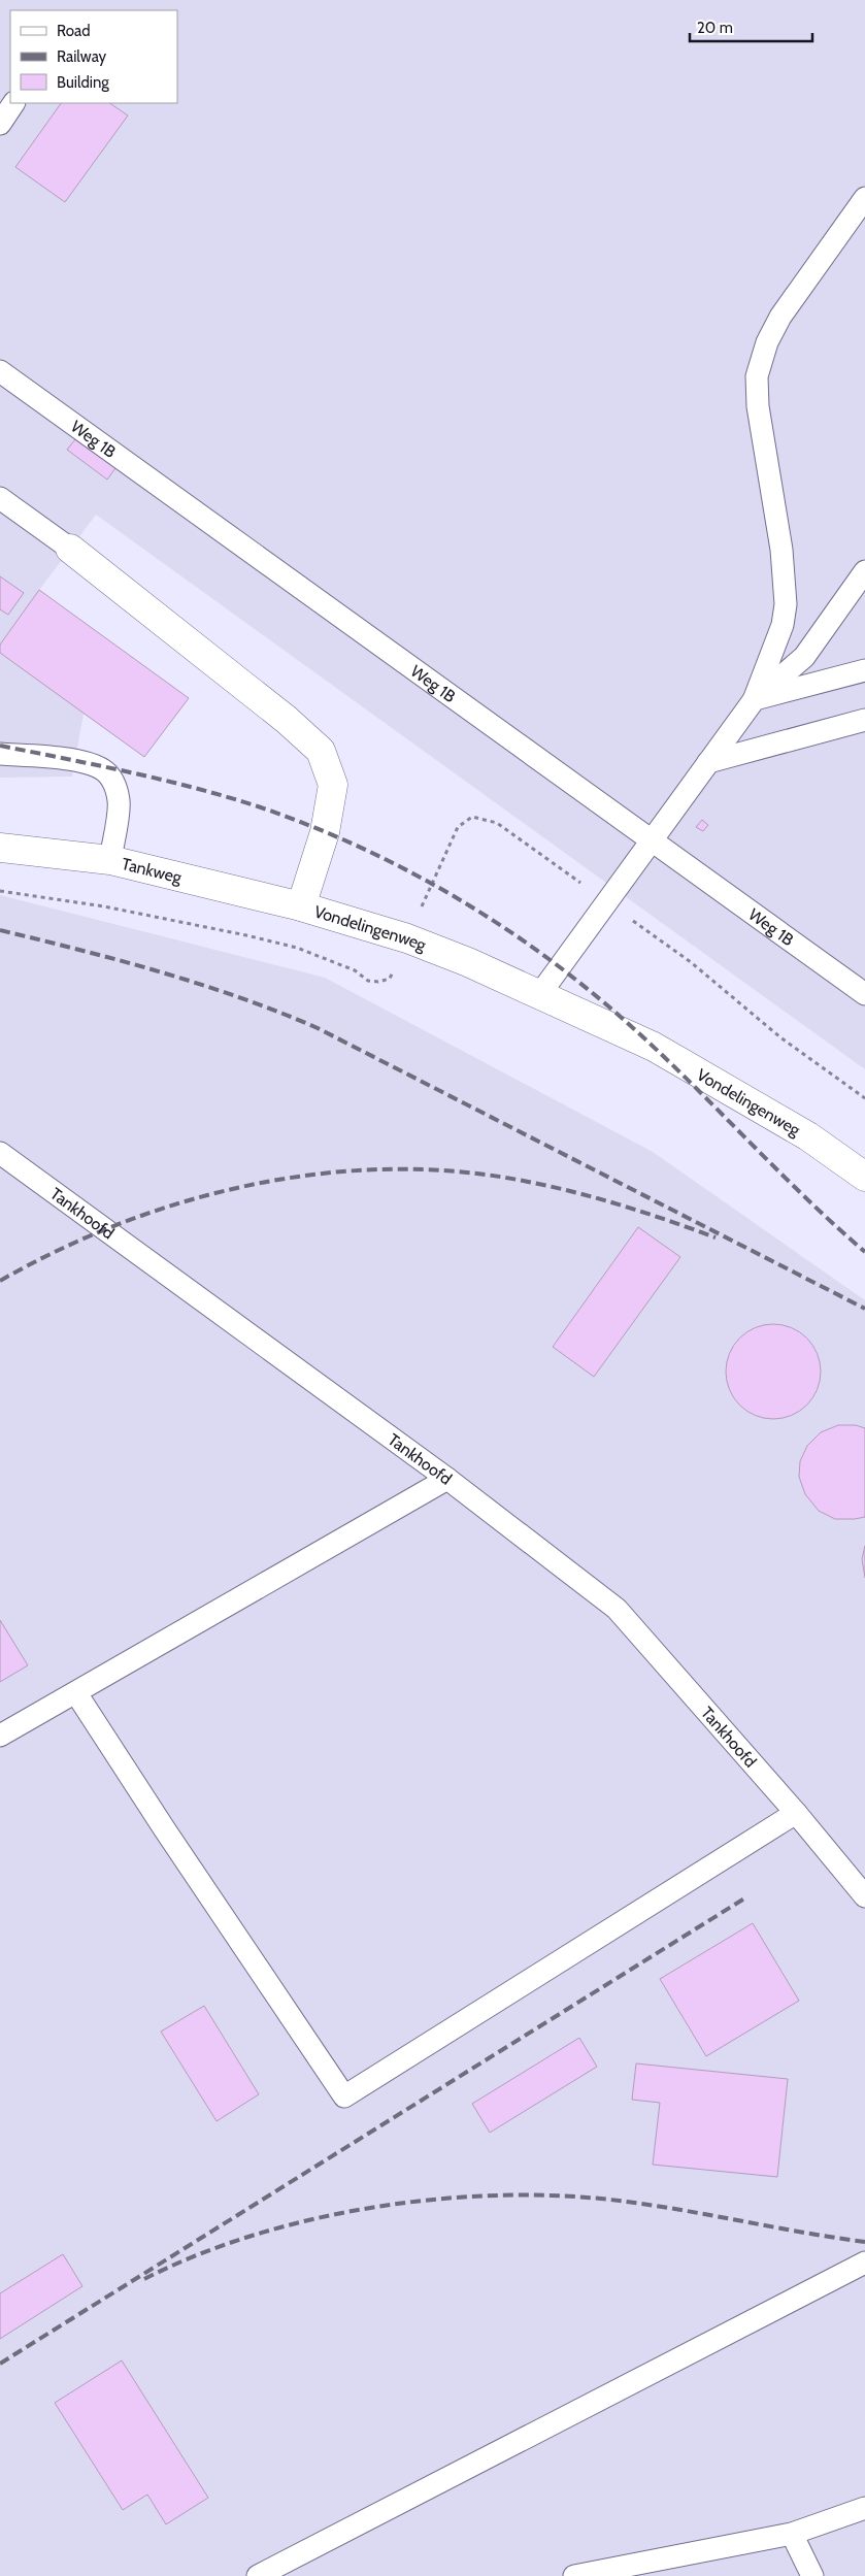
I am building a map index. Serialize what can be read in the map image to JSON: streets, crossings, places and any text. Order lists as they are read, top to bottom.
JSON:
{
  "streets": {
    "street": ["Tankweg", "Vondelingenweg"],
    "lane": ["Weg 1B", "Tankhoofd"]
  },
  "crossings": [
    ["Tankweg", "Vondelingenweg"]
  ],
  "legend": ["Road", "Railway", "Building"],
  "scale_bar": "20 m"
}
